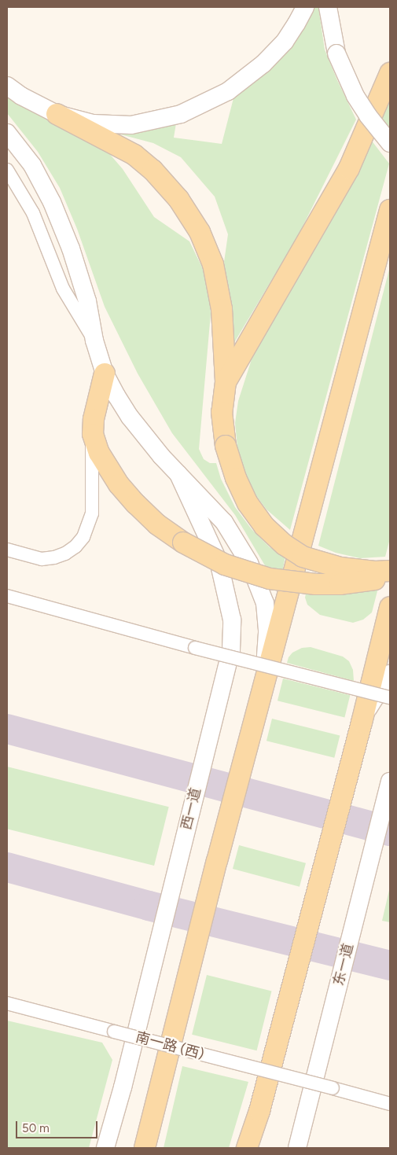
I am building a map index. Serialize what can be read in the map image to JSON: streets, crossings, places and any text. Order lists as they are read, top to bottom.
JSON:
{
  "streets": {
    "main road": ["西一道", "东一道"],
    "street": ["南一路 (西)"]
  },
  "scale_bar": "50 m"
}
